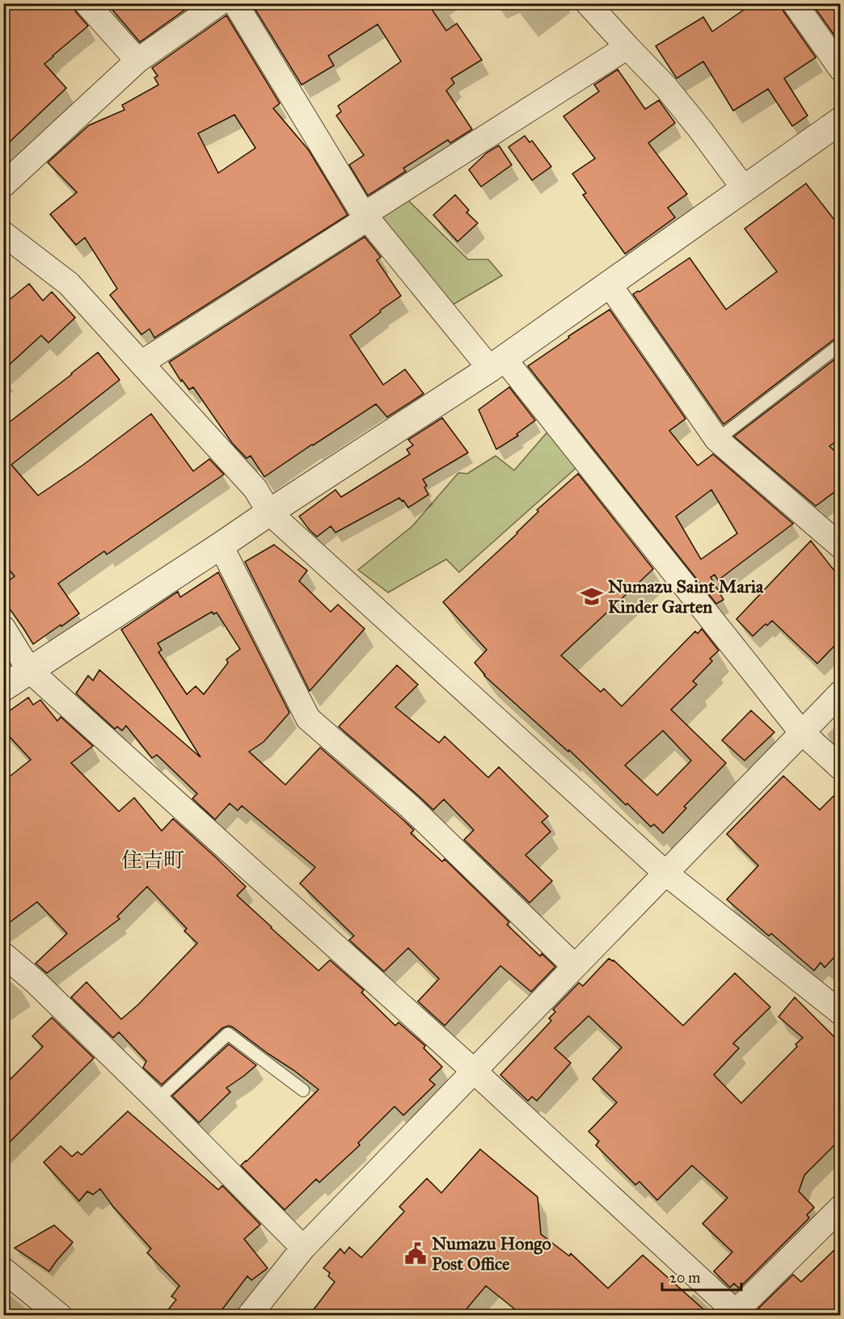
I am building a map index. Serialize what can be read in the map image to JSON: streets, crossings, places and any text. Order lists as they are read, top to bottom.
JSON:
{
  "districts": ["住吉町"],
  "places": {
    "school or university": ["Numazu Saint Maria Kinder Garten"],
    "public building": ["Numazu Hongo Post Office"]
  },
  "scale_bar": "20 m"
}
